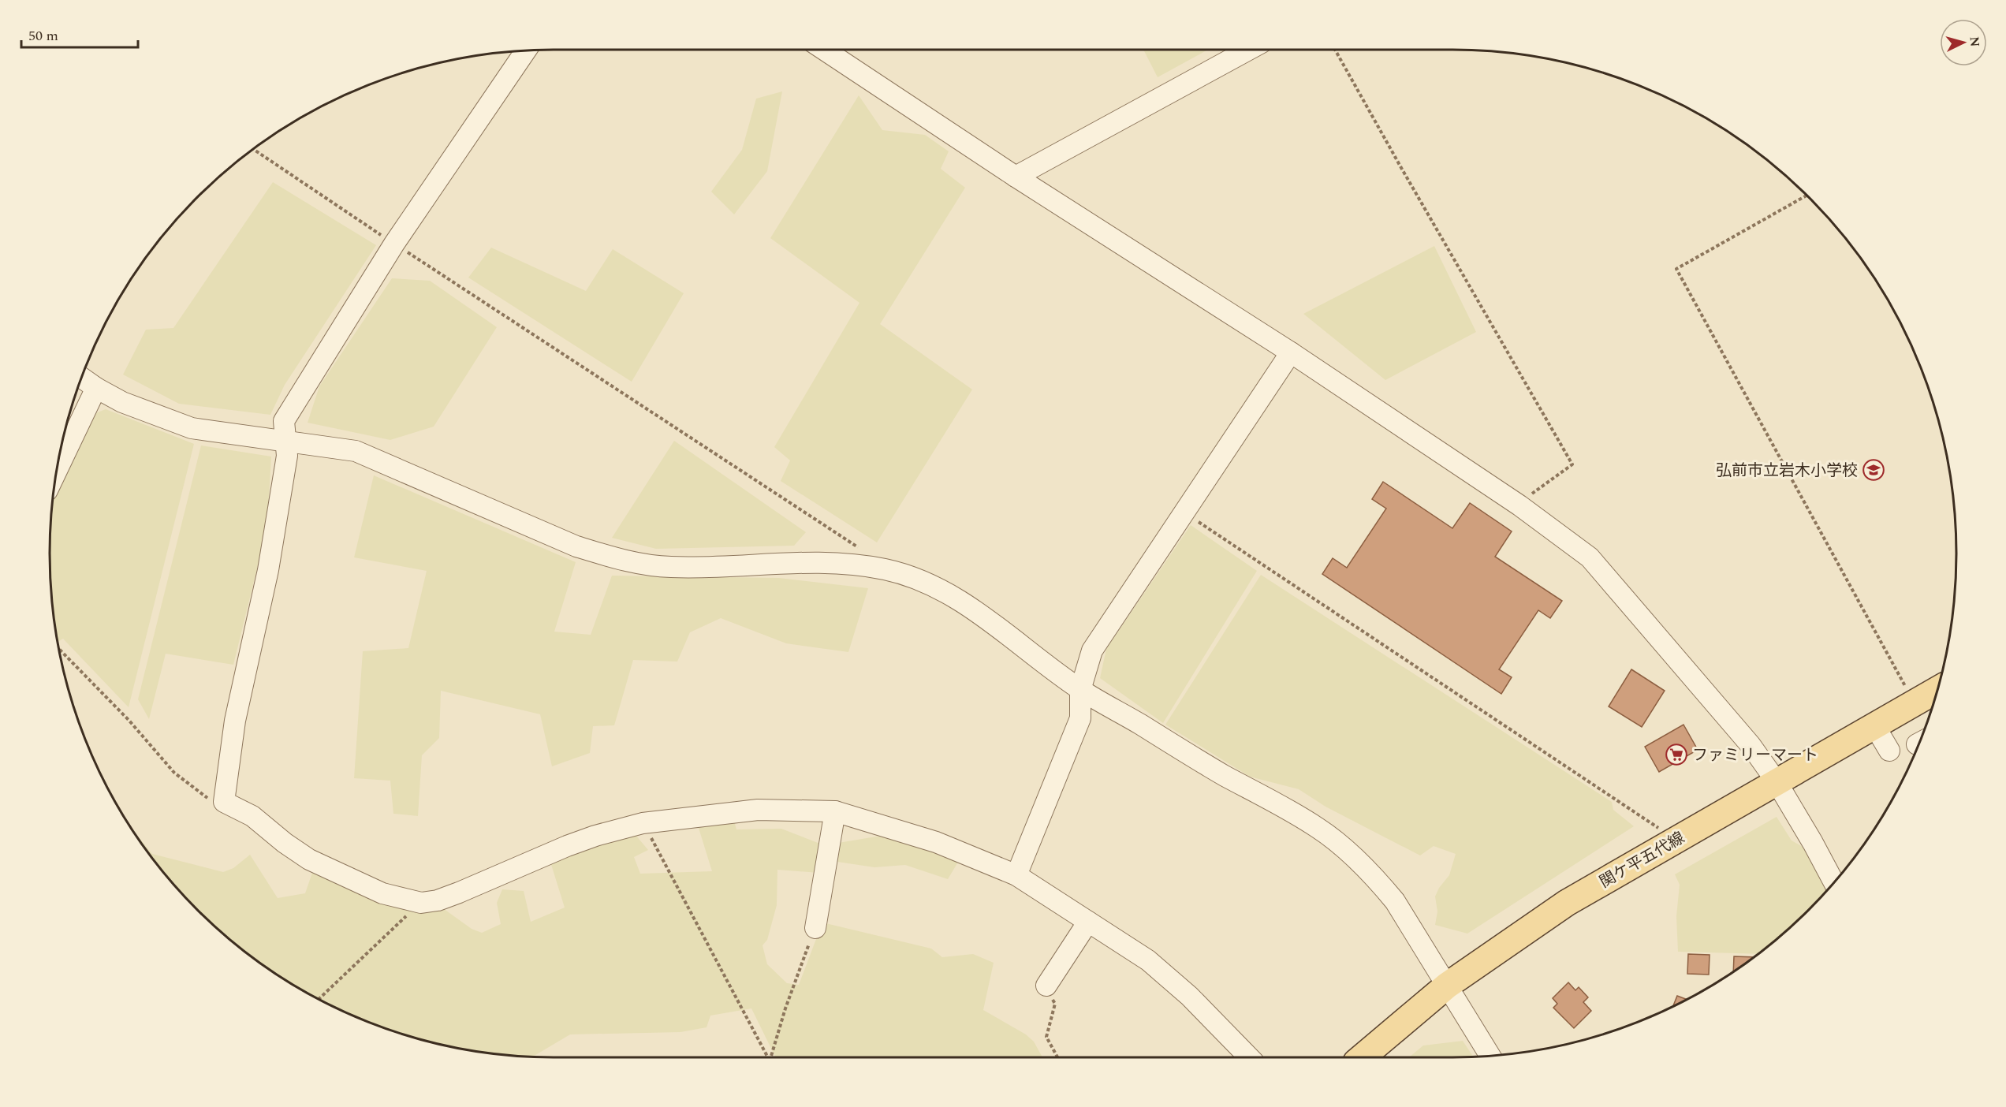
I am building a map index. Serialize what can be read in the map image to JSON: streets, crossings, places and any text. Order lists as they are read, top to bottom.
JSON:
{
  "streets": {
    "main road": ["関ケ平五代線"]
  },
  "places": {
    "school or university": ["弘前市立岩木小学校"],
    "supermarket": ["ファミリーマート"]
  },
  "scale_bar": "50 m",
  "north": "right"
}
